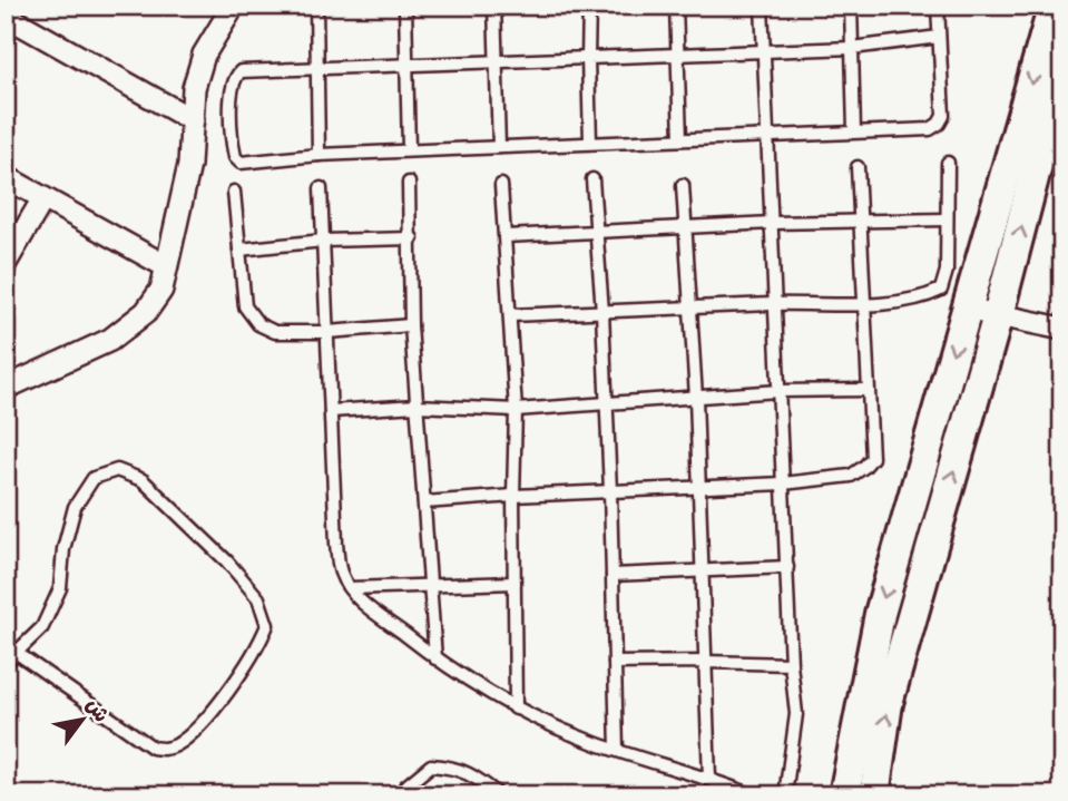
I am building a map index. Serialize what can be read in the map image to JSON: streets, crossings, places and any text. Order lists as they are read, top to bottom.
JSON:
{
  "north": "top right"
}
